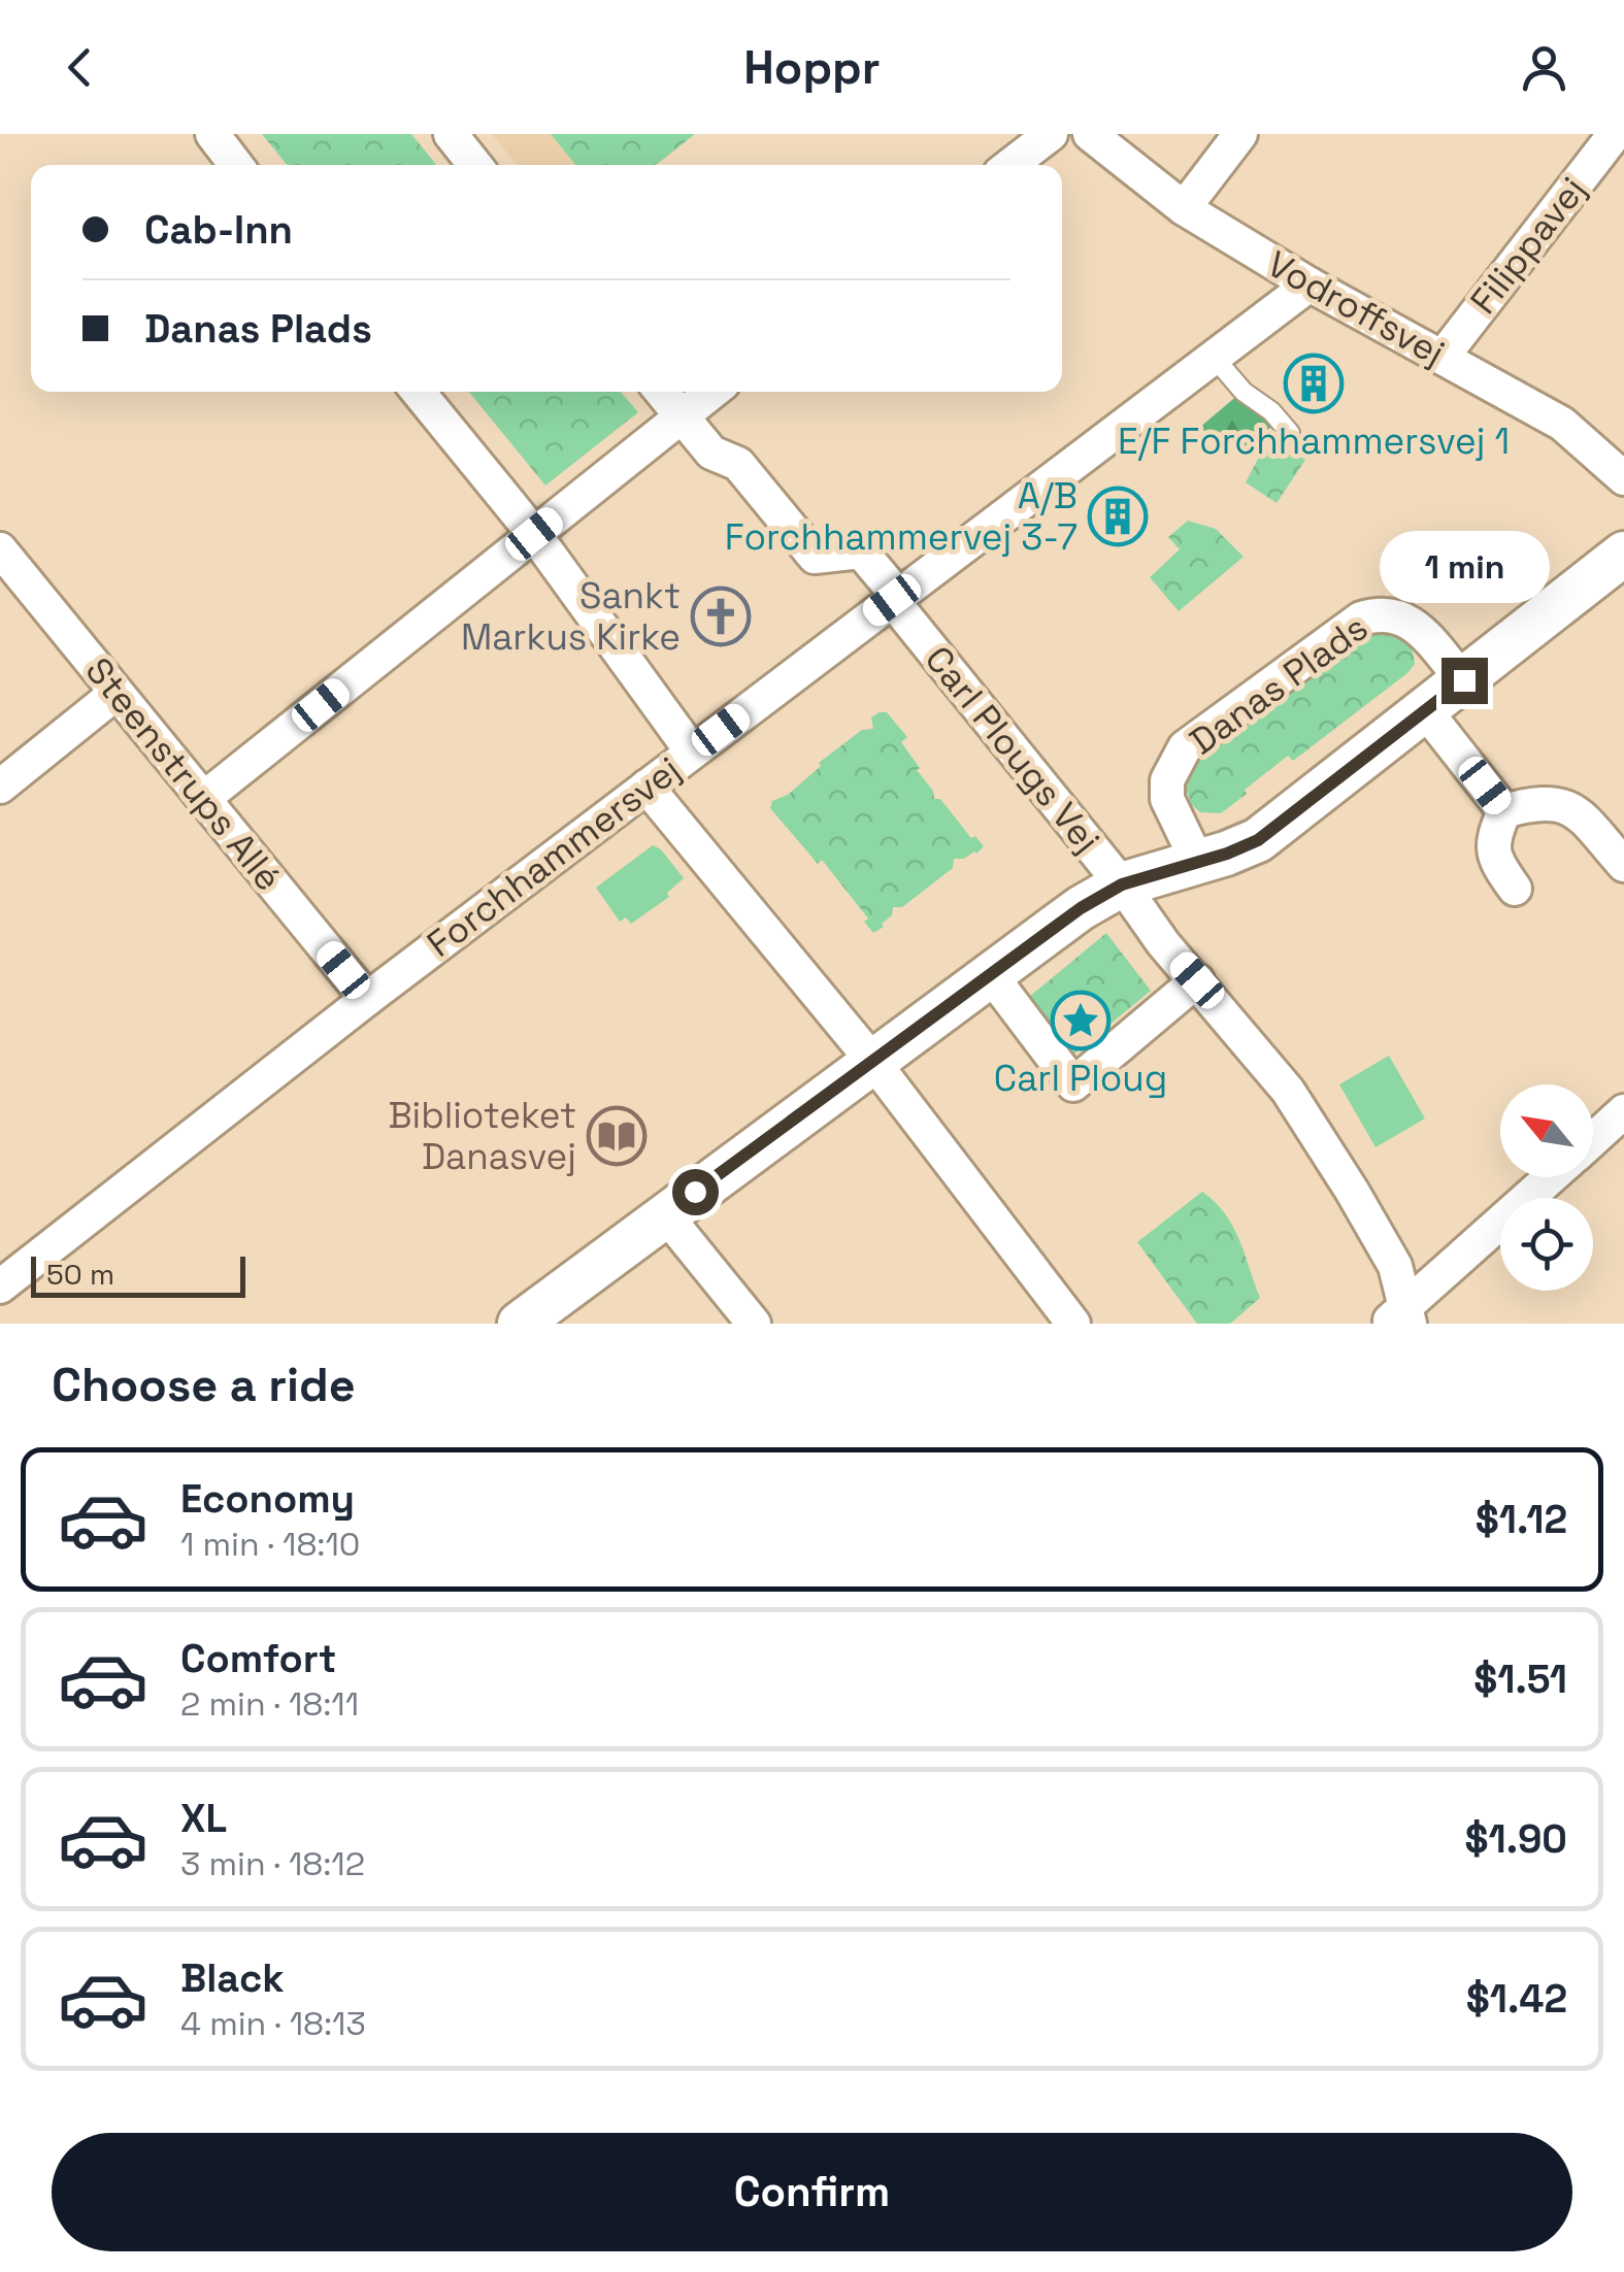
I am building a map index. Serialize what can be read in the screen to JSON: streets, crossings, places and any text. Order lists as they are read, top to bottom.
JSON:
{
  "streets": {
    "street": [
      "Filippavej",
      "Vodroffsvej",
      "Danas Plads",
      "Carl Plougs Vej",
      "Steenstrups Allé",
      "Forchhammersvej"
    ]
  },
  "crossings": [
    ["Filippavej", "Vodroffsvej"],
    ["Vodroffsvej", "Forchhammersvej"],
    ["Carl Plougs Vej", "Forchhammersvej"],
    ["Steenstrups Allé", "Forchhammersvej"]
  ],
  "places": {
    "building": ["E/F Forchhammersvej 1", "A/B Forchhammervej 3-7"],
    "church": ["Sankt Markus Kirke"],
    "place": ["Carl Ploug"],
    "library": ["Biblioteket Danasvej"]
  },
  "scale_bar": "50 m",
  "north": "top left",
  "page": {
    "header": "Hoppr",
    "banner": ["Cab-Inn", "Danas Plads"],
    "bubble": "1 min",
    "scale": "50 m",
    "heading": "Choose a ride",
    "list": [
      {
        "name": "Economy",
        "note": "1 min · 18:10",
        "value": "$1.12"
      },
      {
        "name": "Comfort",
        "note": "2 min · 18:11",
        "value": "$1.51"
      },
      {
        "name": "XL",
        "note": "3 min · 18:12",
        "value": "$1.90"
      },
      {
        "name": "Black",
        "note": "4 min · 18:13",
        "value": "$1.42"
      }
    ],
    "buttons": "Confirm"
  }
}
